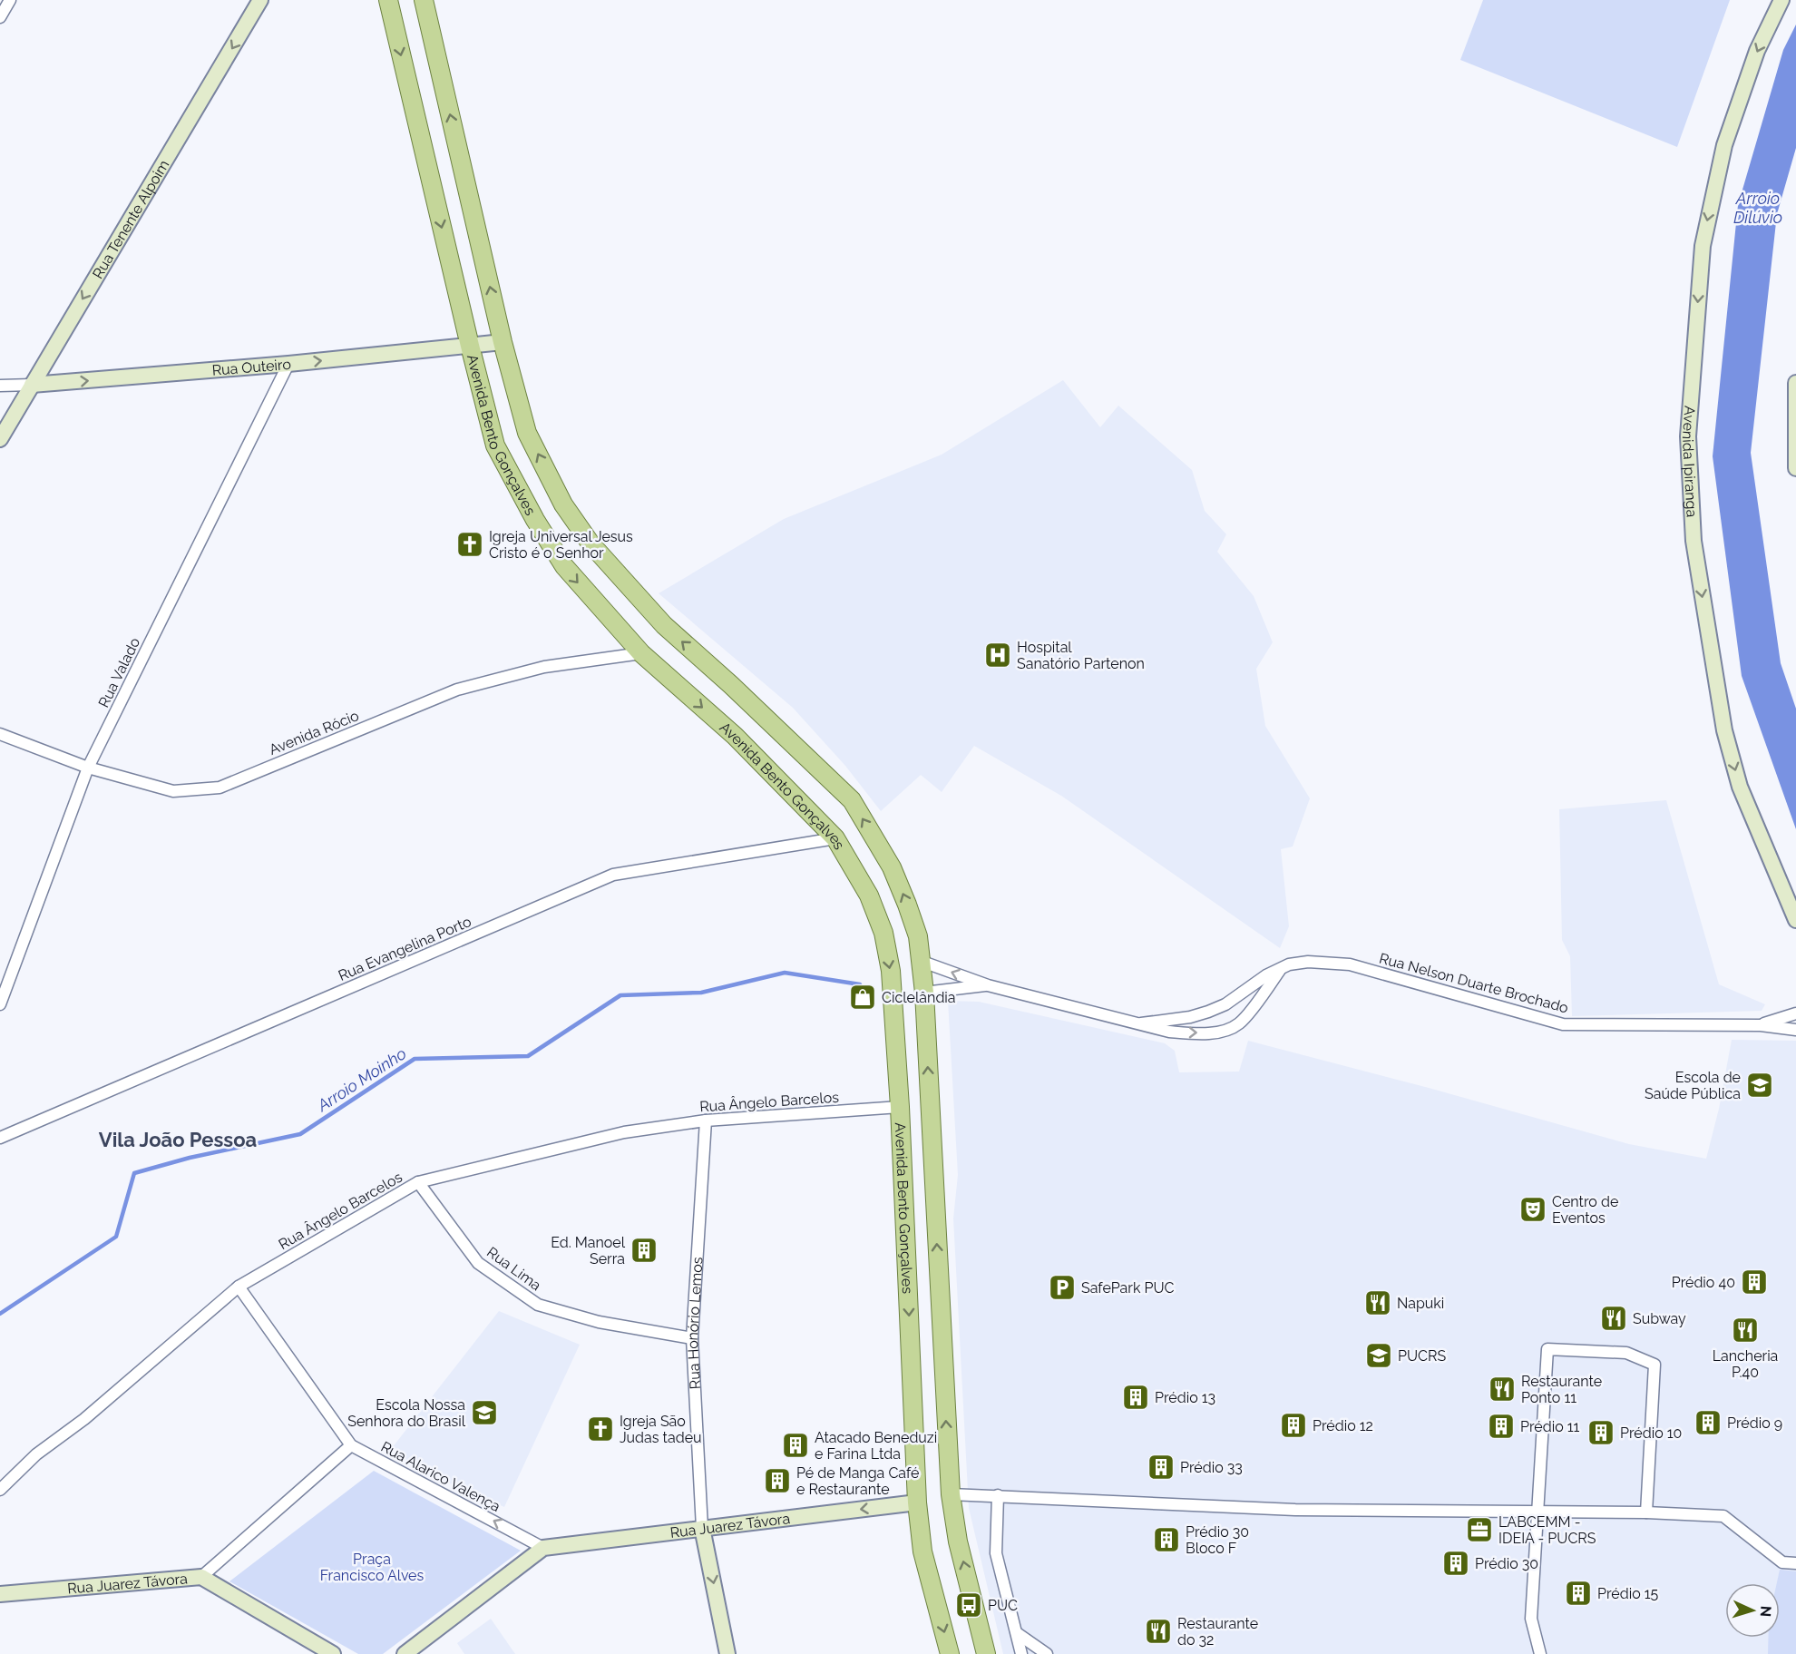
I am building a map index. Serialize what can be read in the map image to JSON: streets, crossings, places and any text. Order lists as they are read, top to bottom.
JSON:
{
  "streets": {
    "main road": ["Avenida Bento Gonçalves"],
    "street": [
      "Rua Tenente Alpoim",
      "Rua Outeiro",
      "Avenida Ipiranga",
      "Rua Valado",
      "Avenida Rócio",
      "Rua Evangelina Porto",
      "Rua Nelson Duarte Brochado",
      "Rua Ângelo Barcelos",
      "Rua Lima",
      "Rua Honório Lemos",
      "Rua Alarico Valença",
      "Rua Juarez Távora"
    ]
  },
  "crossings": [
    ["Rua Tenente Alpoim", "Rua Outeiro"],
    ["Rua Outeiro", "Avenida Bento Gonçalves"],
    ["Rua Outeiro", "Rua Valado"],
    ["Avenida Bento Gonçalves", "Avenida Rócio"],
    ["Avenida Bento Gonçalves", "Rua Evangelina Porto"],
    ["Avenida Bento Gonçalves", "Rua Nelson Duarte Brochado"],
    ["Avenida Bento Gonçalves", "Rua Ângelo Barcelos"],
    ["Avenida Bento Gonçalves", "Rua Juarez Távora"],
    ["Rua Valado", "Avenida Rócio"],
    ["Rua Ângelo Barcelos", "Rua Lima"],
    ["Rua Ângelo Barcelos", "Rua Honório Lemos"],
    ["Rua Ângelo Barcelos", "Rua Alarico Valença"],
    ["Rua Lima", "Rua Honório Lemos"],
    ["Rua Honório Lemos", "Rua Juarez Távora"],
    ["Rua Alarico Valença", "Rua Juarez Távora"]
  ],
  "one_way": [
    "Rua Tenente Alpoim",
    "Rua Outeiro",
    "Avenida Ipiranga",
    "Rua Alarico Valença"
  ],
  "districts": ["Vila João Pessoa"],
  "water": ["Arroio Dilúvio", "Arroio Moinho"],
  "parks": ["Praça Francisco Alves"],
  "places": {
    "church": ["Igreja Universal Jesus Cristo é o Senhor", "Igreja São Judas tadeu"],
    "hospital": ["Hospital Sanatório Partenon"],
    "shop": ["Ciclelândia"],
    "school or university": ["Escola de Saúde Pública", "PUCRS", "Escola Nossa Senhora do Brasil"],
    "theatre": ["Centro de Eventos"],
    "building": [
      "Ed. Manoel Serra",
      "Prédio 40",
      "Prédio 13",
      "Prédio 9",
      "Prédio 12",
      "Prédio 11",
      "Prédio 10",
      "Atacado Beneduzi e Farina Ltda",
      "Prédio 33",
      "Pé de Manga Café e Restaurante",
      "Prédio 30 Bloco F",
      "Prédio 30",
      "Prédio 15"
    ],
    "parking": ["SafePark PUC"],
    "restaurant": [
      "Napuki",
      "Subway",
      "Lancheria P.40",
      "Restaurante Ponto 11",
      "Restaurante do 32"
    ],
    "office": ["LABCEMM - IDEIA - PUCRS"],
    "bus stop": ["PUC"]
  },
  "north": "right"
}
